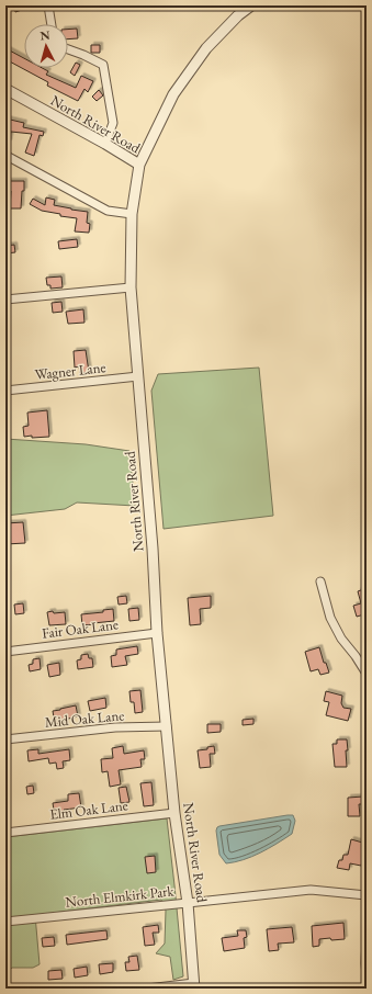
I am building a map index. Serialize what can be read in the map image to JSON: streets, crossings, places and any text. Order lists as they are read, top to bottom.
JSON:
{
  "streets": {
    "street": [
      "North River Road",
      "Wagner Lane",
      "Fair Oak Lane",
      "Mid Oak Lane",
      "Elm Oak Lane",
      "North Elmkirk Park"
    ]
  },
  "crossings": [
    ["North River Road", "Wagner Lane"],
    ["North River Road", "Fair Oak Lane"],
    ["North River Road", "Mid Oak Lane"],
    ["North River Road", "Elm Oak Lane"],
    ["North River Road", "North Elmkirk Park"]
  ],
  "north": "top"
}
